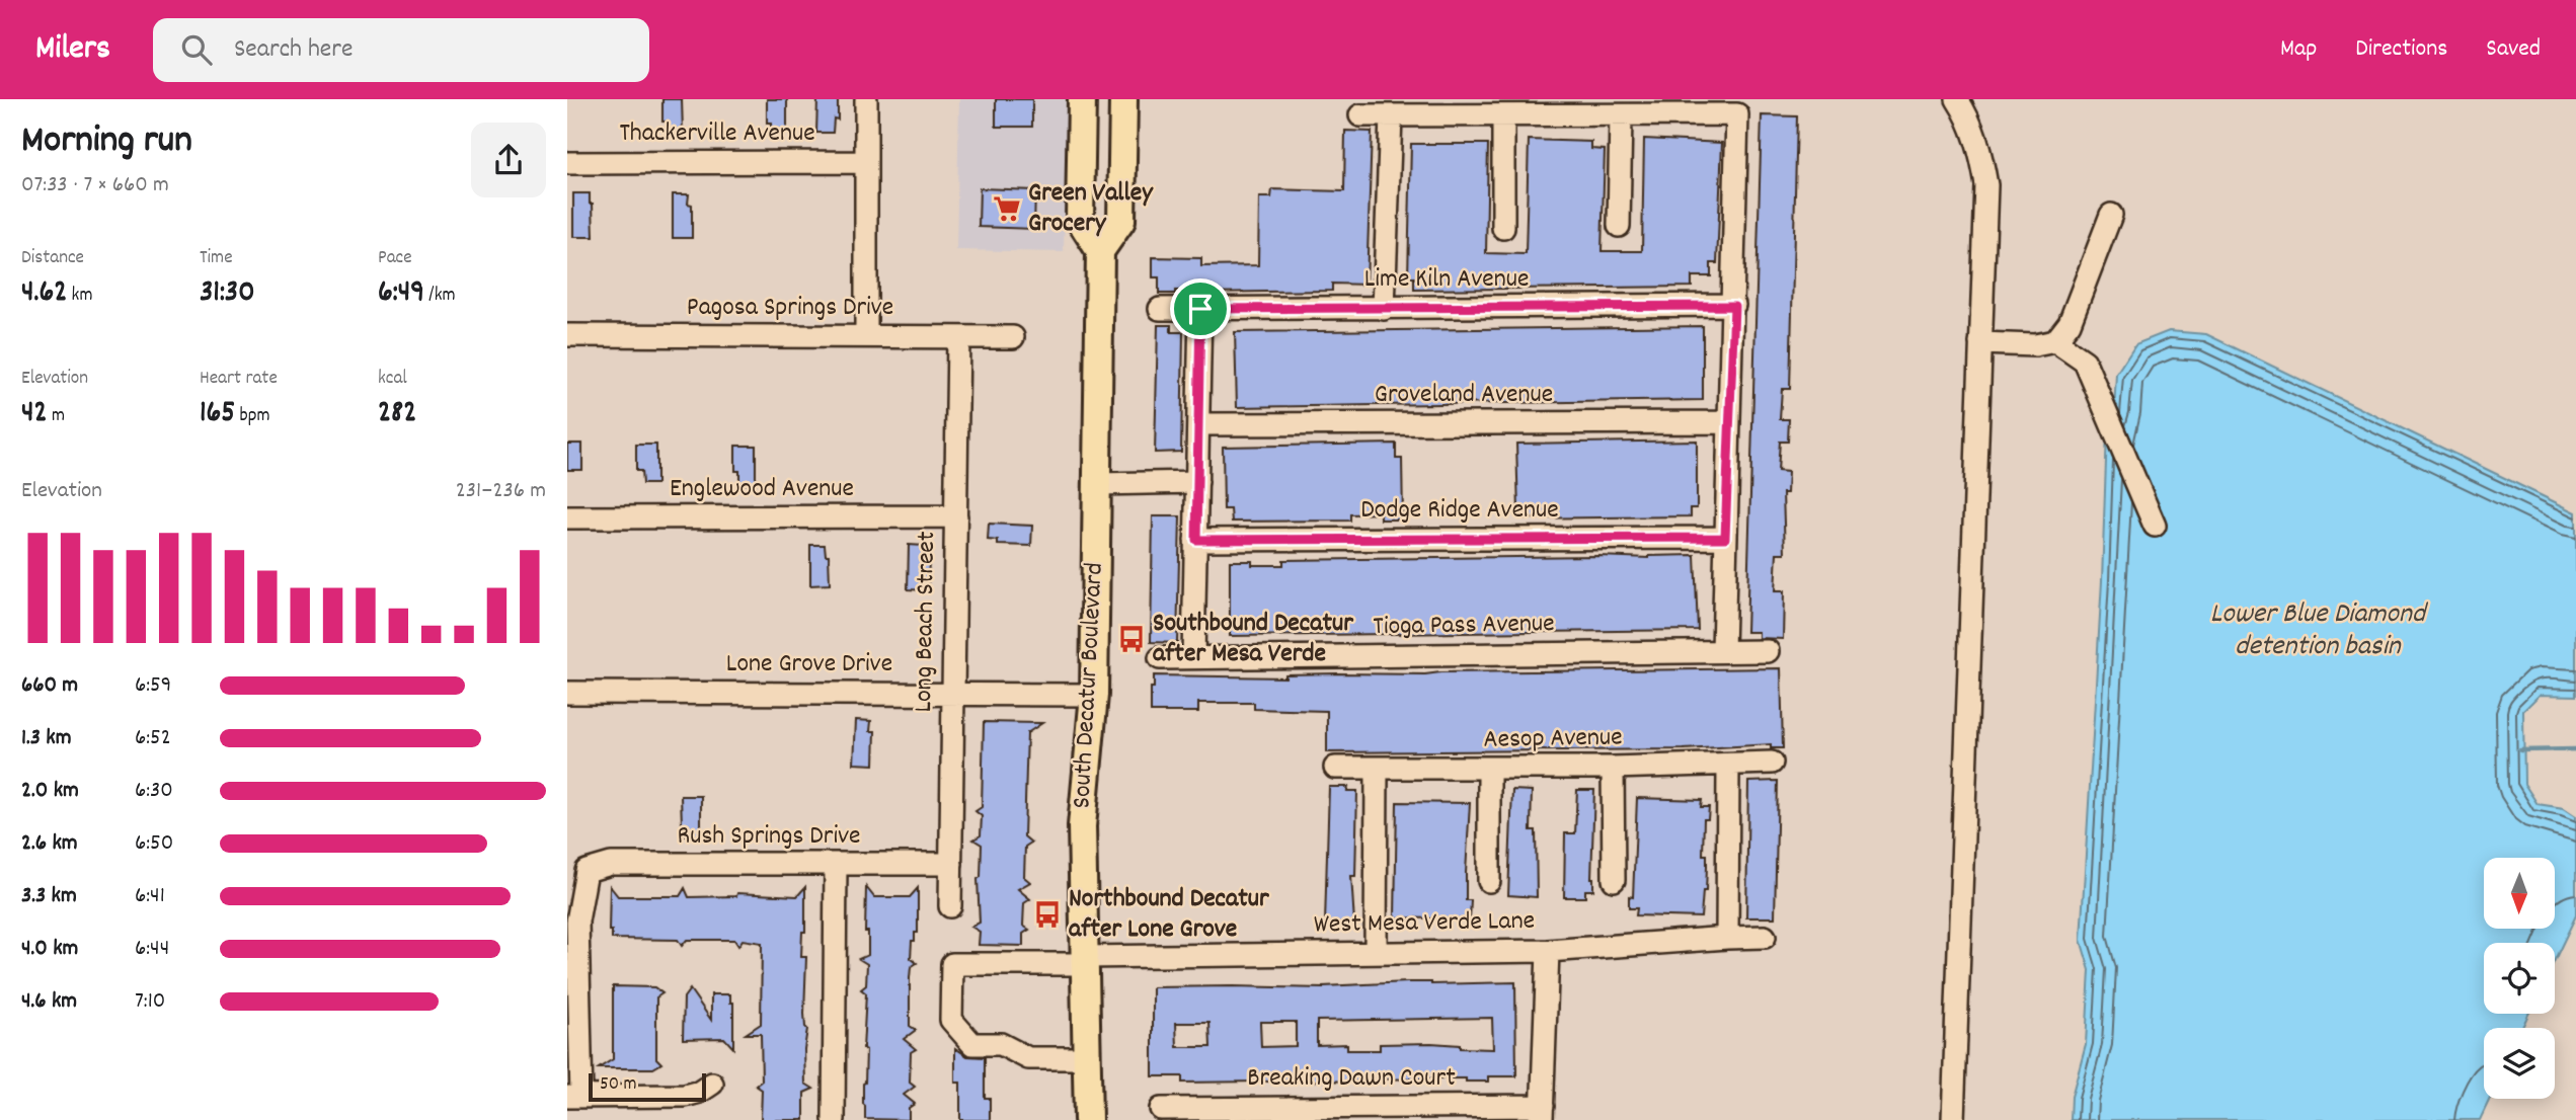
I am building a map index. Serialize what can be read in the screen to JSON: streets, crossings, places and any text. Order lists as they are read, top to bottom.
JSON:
{
  "streets": {
    "main road": ["South Decatur Boulevard"],
    "street": [
      "Thackerville Avenue",
      "Lime Kiln Avenue",
      "Pagosa Springs Drive",
      "Groveland Avenue",
      "Englewood Avenue",
      "Dodge Ridge Avenue",
      "Long Beach Street",
      "Tioga Pass Avenue",
      "Lone Grove Drive",
      "Aesop Avenue",
      "Rush Springs Drive",
      "West Mesa Verde Lane",
      "Breaking Dawn Court"
    ]
  },
  "crossings": [
    ["Pagosa Springs Drive", "Long Beach Street"],
    ["Englewood Avenue", "Long Beach Street"],
    ["Long Beach Street", "Lone Grove Drive"],
    ["Long Beach Street", "Rush Springs Drive"],
    ["Lone Grove Drive", "South Decatur Boulevard"],
    ["South Decatur Boulevard", "West Mesa Verde Lane"]
  ],
  "water": ["Lower Blue Diamond detention basin"],
  "places": {
    "supermarket": ["Green Valley Grocery"],
    "bus stop": ["Southbound Decatur after Mesa Verde", "Northbound Decatur after Lone Grove"]
  },
  "scale_bar": "50 m",
  "north": "bottom",
  "page": {
    "header": "Milers",
    "search": "Search here",
    "nav": ["Map", "Directions", "Saved"],
    "heading": ["Morning run", "07:33 · 7 × 660 m"],
    "stats": [
      ["Distance", "4.62 km"],
      ["Time", "31:30"],
      ["Pace", "6:49 /km"],
      ["Elevation", "42 m"],
      ["Heart rate", "165 bpm"],
      ["kcal", "282"]
    ],
    "chart": ["Elevation", "231–236 m"],
    "list": [
      {
        "name": "660 m",
        "note": "6:59"
      },
      {
        "name": "1.3 km",
        "note": "6:52"
      },
      {
        "name": "2.0 km",
        "note": "6:30"
      },
      {
        "name": "2.6 km",
        "note": "6:50"
      },
      {
        "name": "3.3 km",
        "note": "6:41"
      },
      {
        "name": "4.0 km",
        "note": "6:44"
      },
      {
        "name": "4.6 km",
        "note": "7:10"
      }
    ],
    "scale": "50 m"
  }
}
